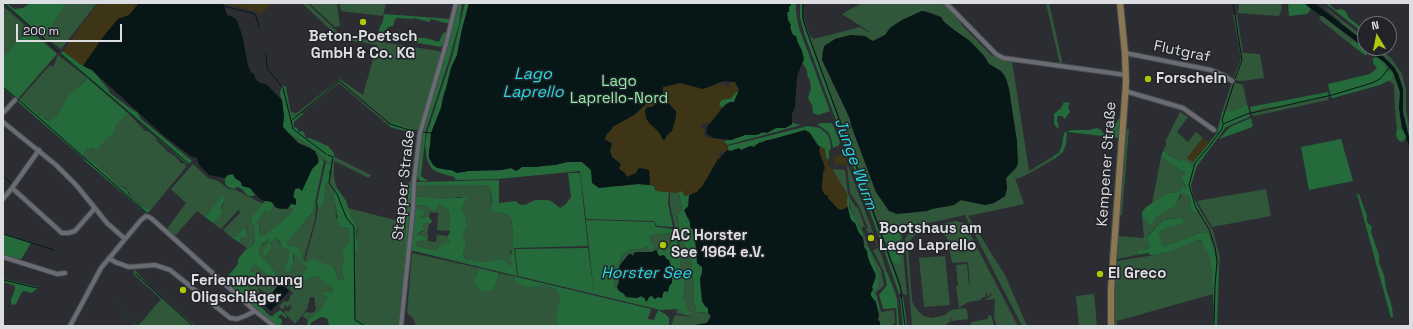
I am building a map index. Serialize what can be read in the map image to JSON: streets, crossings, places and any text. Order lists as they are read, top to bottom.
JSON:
{
  "streets": {
    "main road": ["Kempener Straße"],
    "street": ["Flutgraf", "Stapper Straße"]
  },
  "crossings": [
    ["Flutgraf", "Kempener Straße"]
  ],
  "water": ["Lago Laprello", "Junge Wurm", "Horster See"],
  "parks": ["Lago Laprello-Nord"],
  "places": [
    "Beton-Poetsch GmbH & Co. KG",
    "Forscheln",
    "Bootshaus am Lago Laprello",
    "AC Horster See 1964 e.V.",
    "El Greco",
    "Ferienwohnung Oligschläger"
  ],
  "scale_bar": "200 m",
  "north": "top"
}
